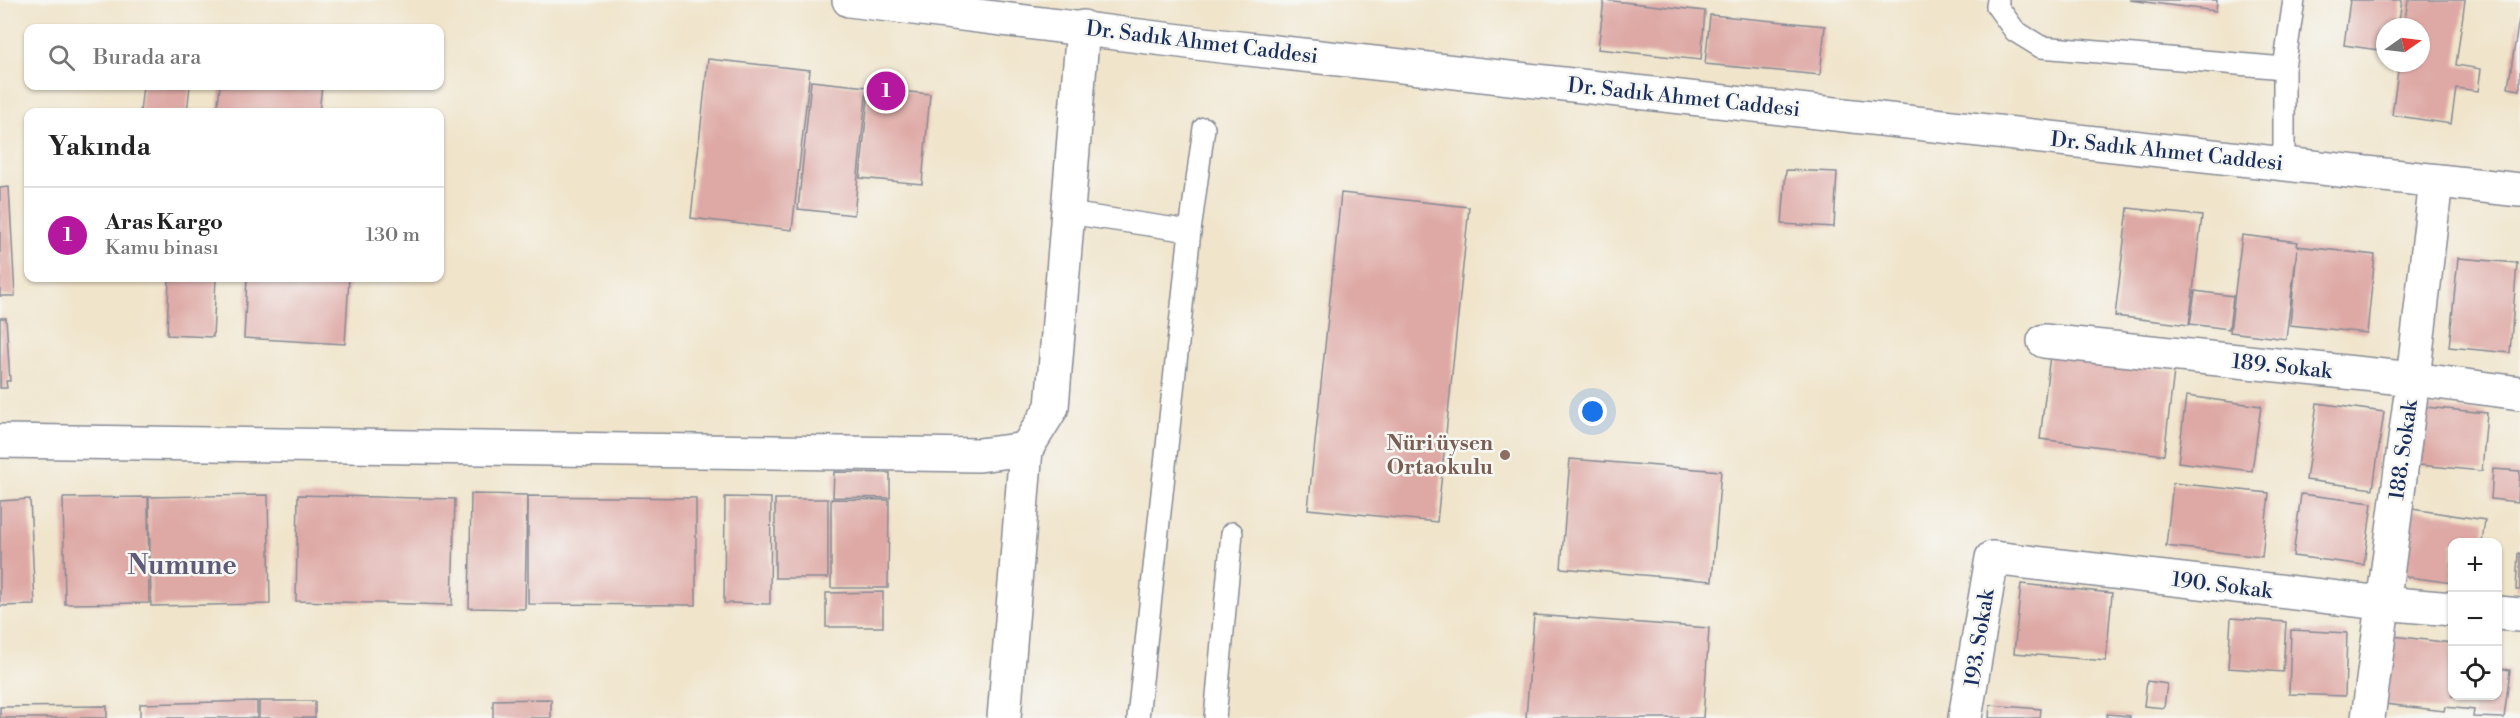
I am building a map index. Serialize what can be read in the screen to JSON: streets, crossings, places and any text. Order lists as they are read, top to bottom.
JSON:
{
  "streets": {
    "street": [
      "Dr. Sadık Ahmet Caddesi",
      "189. Sokak",
      "188. Sokak",
      "190. Sokak",
      "193. Sokak"
    ]
  },
  "crossings": [
    ["Dr. Sadık Ahmet Caddesi", "188. Sokak"],
    ["189. Sokak", "188. Sokak"],
    ["188. Sokak", "190. Sokak"],
    ["190. Sokak", "193. Sokak"]
  ],
  "districts": ["Numune"],
  "places": ["Nüri üysen Ortaokulu"],
  "north": "right",
  "page": {
    "search": "Burada ara",
    "pins": "1",
    "heading": "Yakında",
    "list": [
      {
        "mark": "1",
        "name": "Aras Kargo",
        "note": "Kamu binası",
        "value": "130 m"
      }
    ],
    "map_buttons": ["+", "−"]
  }
}
